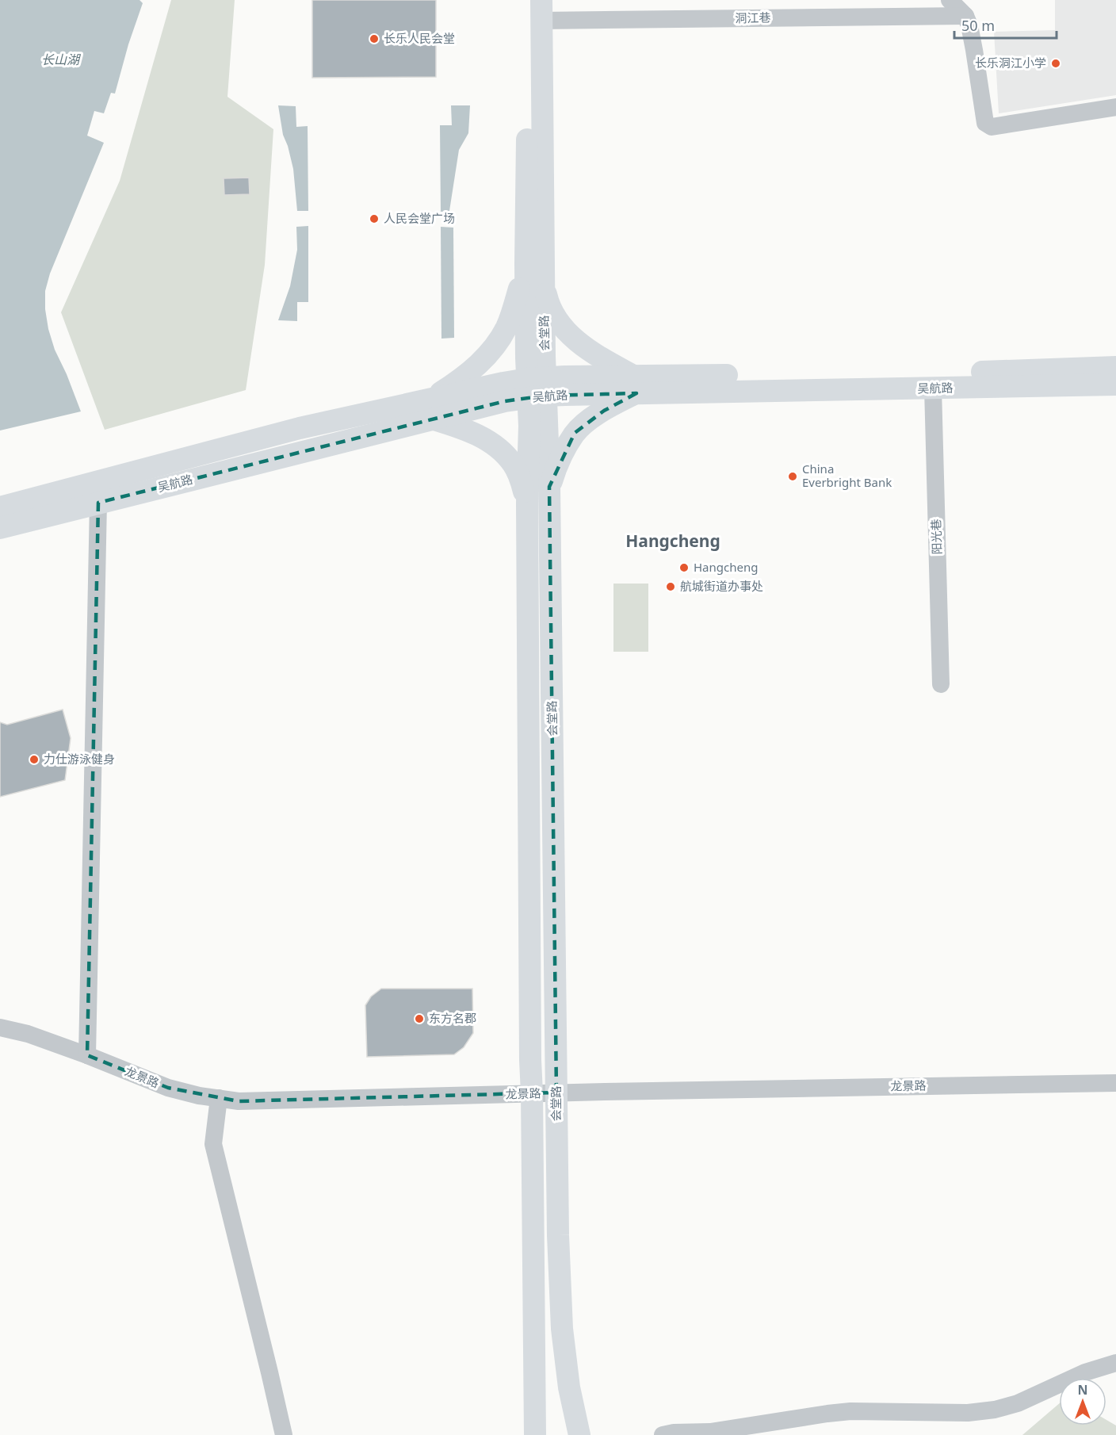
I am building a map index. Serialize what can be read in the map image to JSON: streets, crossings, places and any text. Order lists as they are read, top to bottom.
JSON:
{
  "streets": {
    "main road": ["会堂路", "吴航路"],
    "street": ["洞江巷", "阳光巷", "龙景路"]
  },
  "crossings": [
    ["洞江巷", "会堂路"],
    ["会堂路", "吴航路"],
    ["会堂路", "龙景路"],
    ["吴航路", "阳光巷"]
  ],
  "districts": ["Hangcheng"],
  "water": ["长山湖"],
  "places": [
    "长乐人民会堂",
    "长乐洞江小学",
    "人民会堂广场",
    "China Everbright Bank",
    "Hangcheng",
    "航城街道办事处",
    "力仕游泳健身",
    "东方名郡"
  ],
  "scale_bar": "50 m",
  "north": "top"
}
